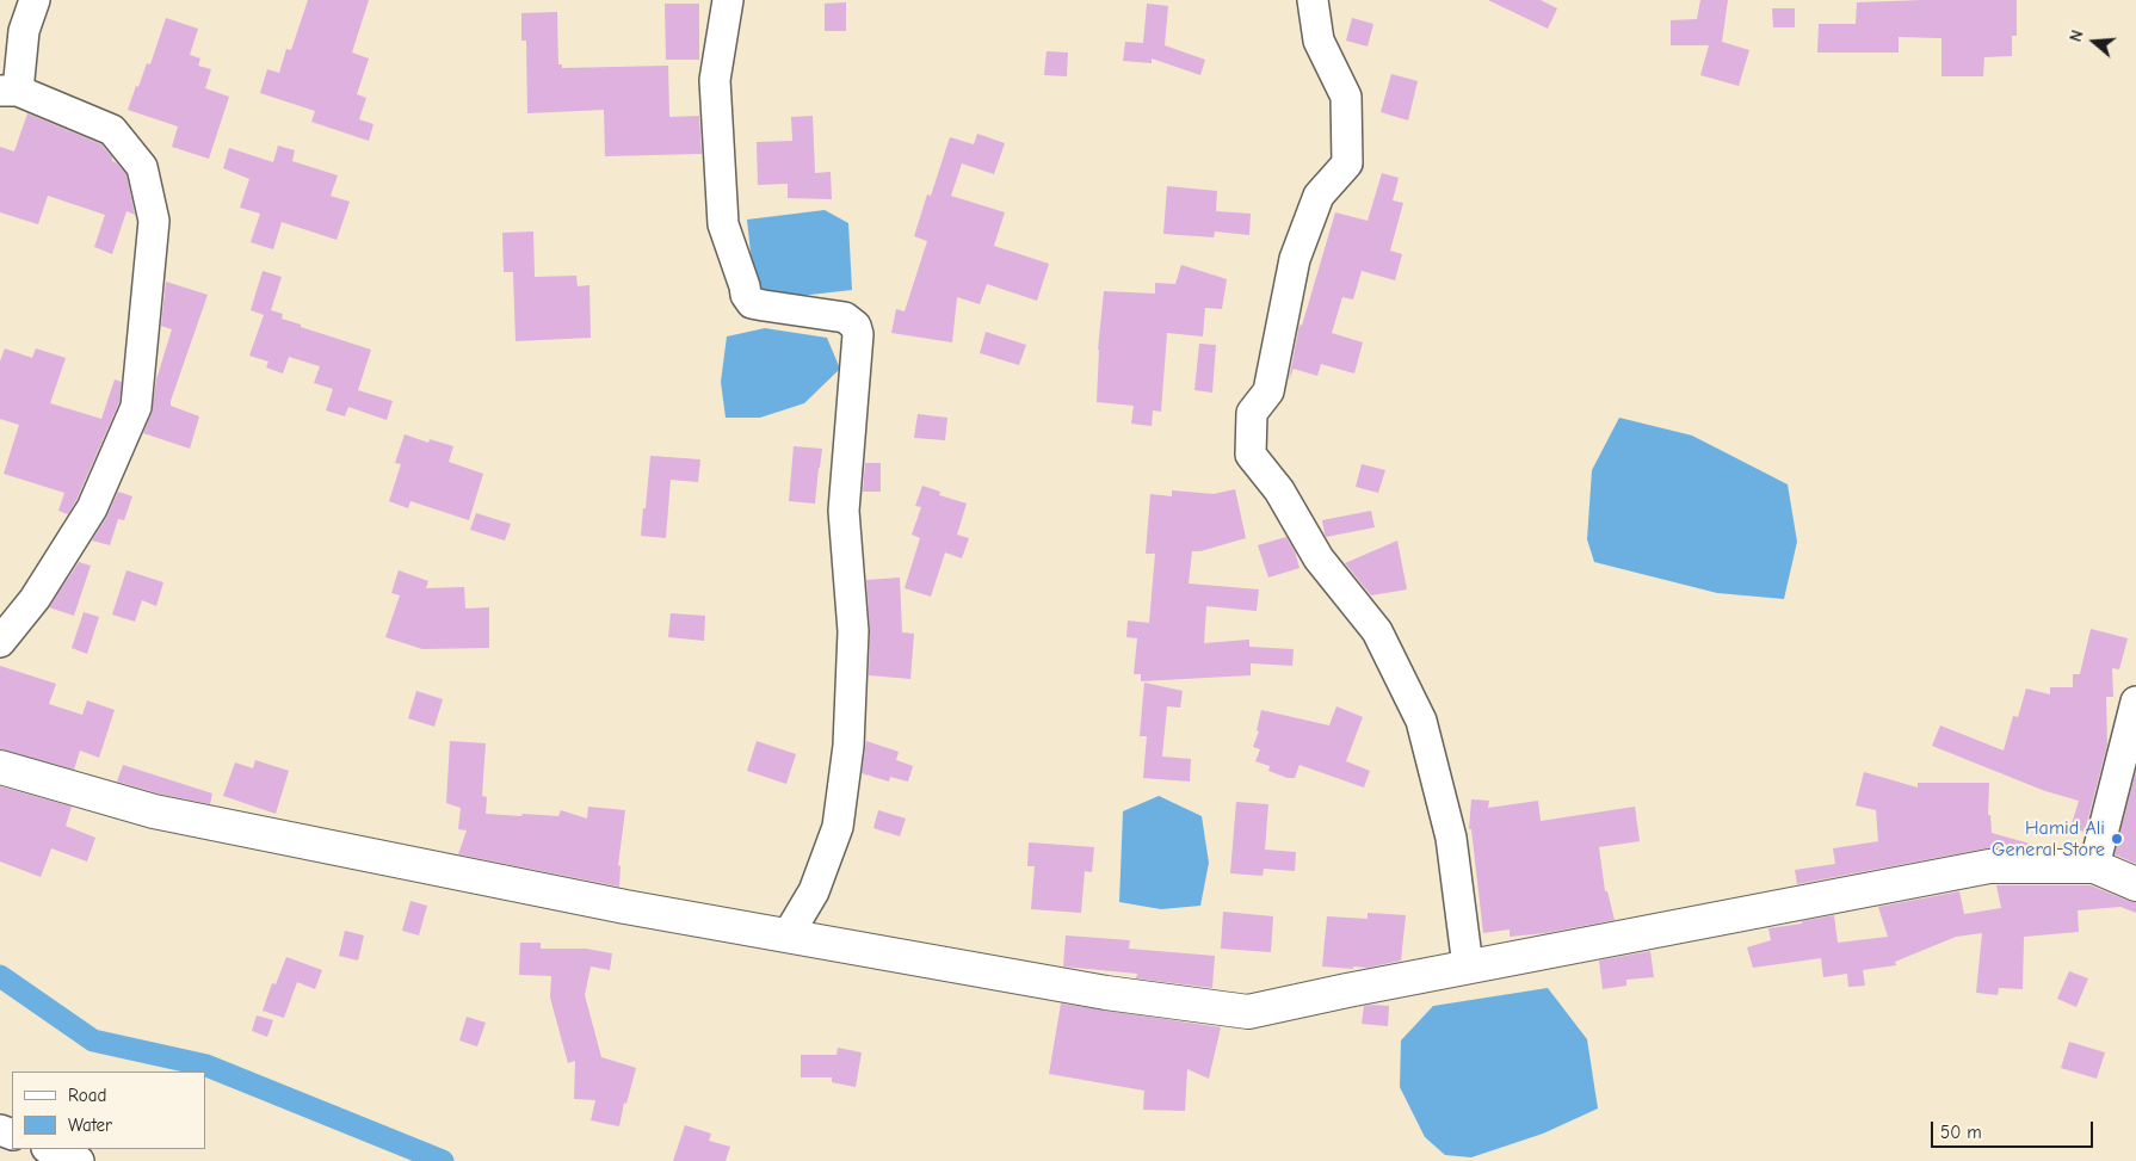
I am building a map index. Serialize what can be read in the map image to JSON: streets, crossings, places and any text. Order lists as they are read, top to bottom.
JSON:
{
  "places": ["Hamid Ali General Store"],
  "legend": ["Road", "Water"],
  "scale_bar": "50 m",
  "north": "left"
}
